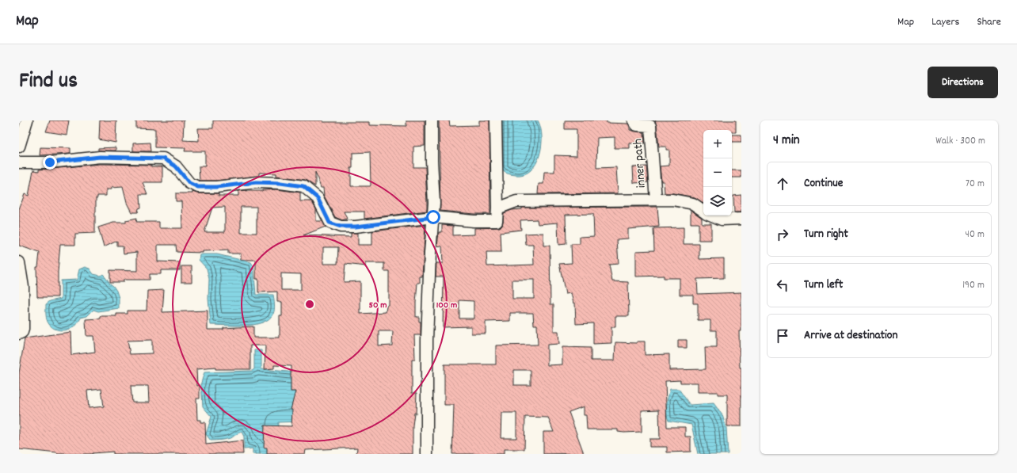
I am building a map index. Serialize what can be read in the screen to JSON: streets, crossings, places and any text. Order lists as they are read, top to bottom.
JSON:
{
  "streets": {
    "street": ["inner path"]
  },
  "page": {
    "header": "Map",
    "nav": ["Map", "Layers", "Share"],
    "title": "Find us",
    "buttons": "Directions",
    "heading": ["4 min", "Walk · 300 m"],
    "map_buttons": ["+", "−"],
    "list": [
      ["Continue", "70 m"],
      ["Turn right", "40 m"],
      ["Turn left", "190 m"],
      "Arrive at destination"
    ]
  },
  "rings": ["50 m", "100 m"]
}
